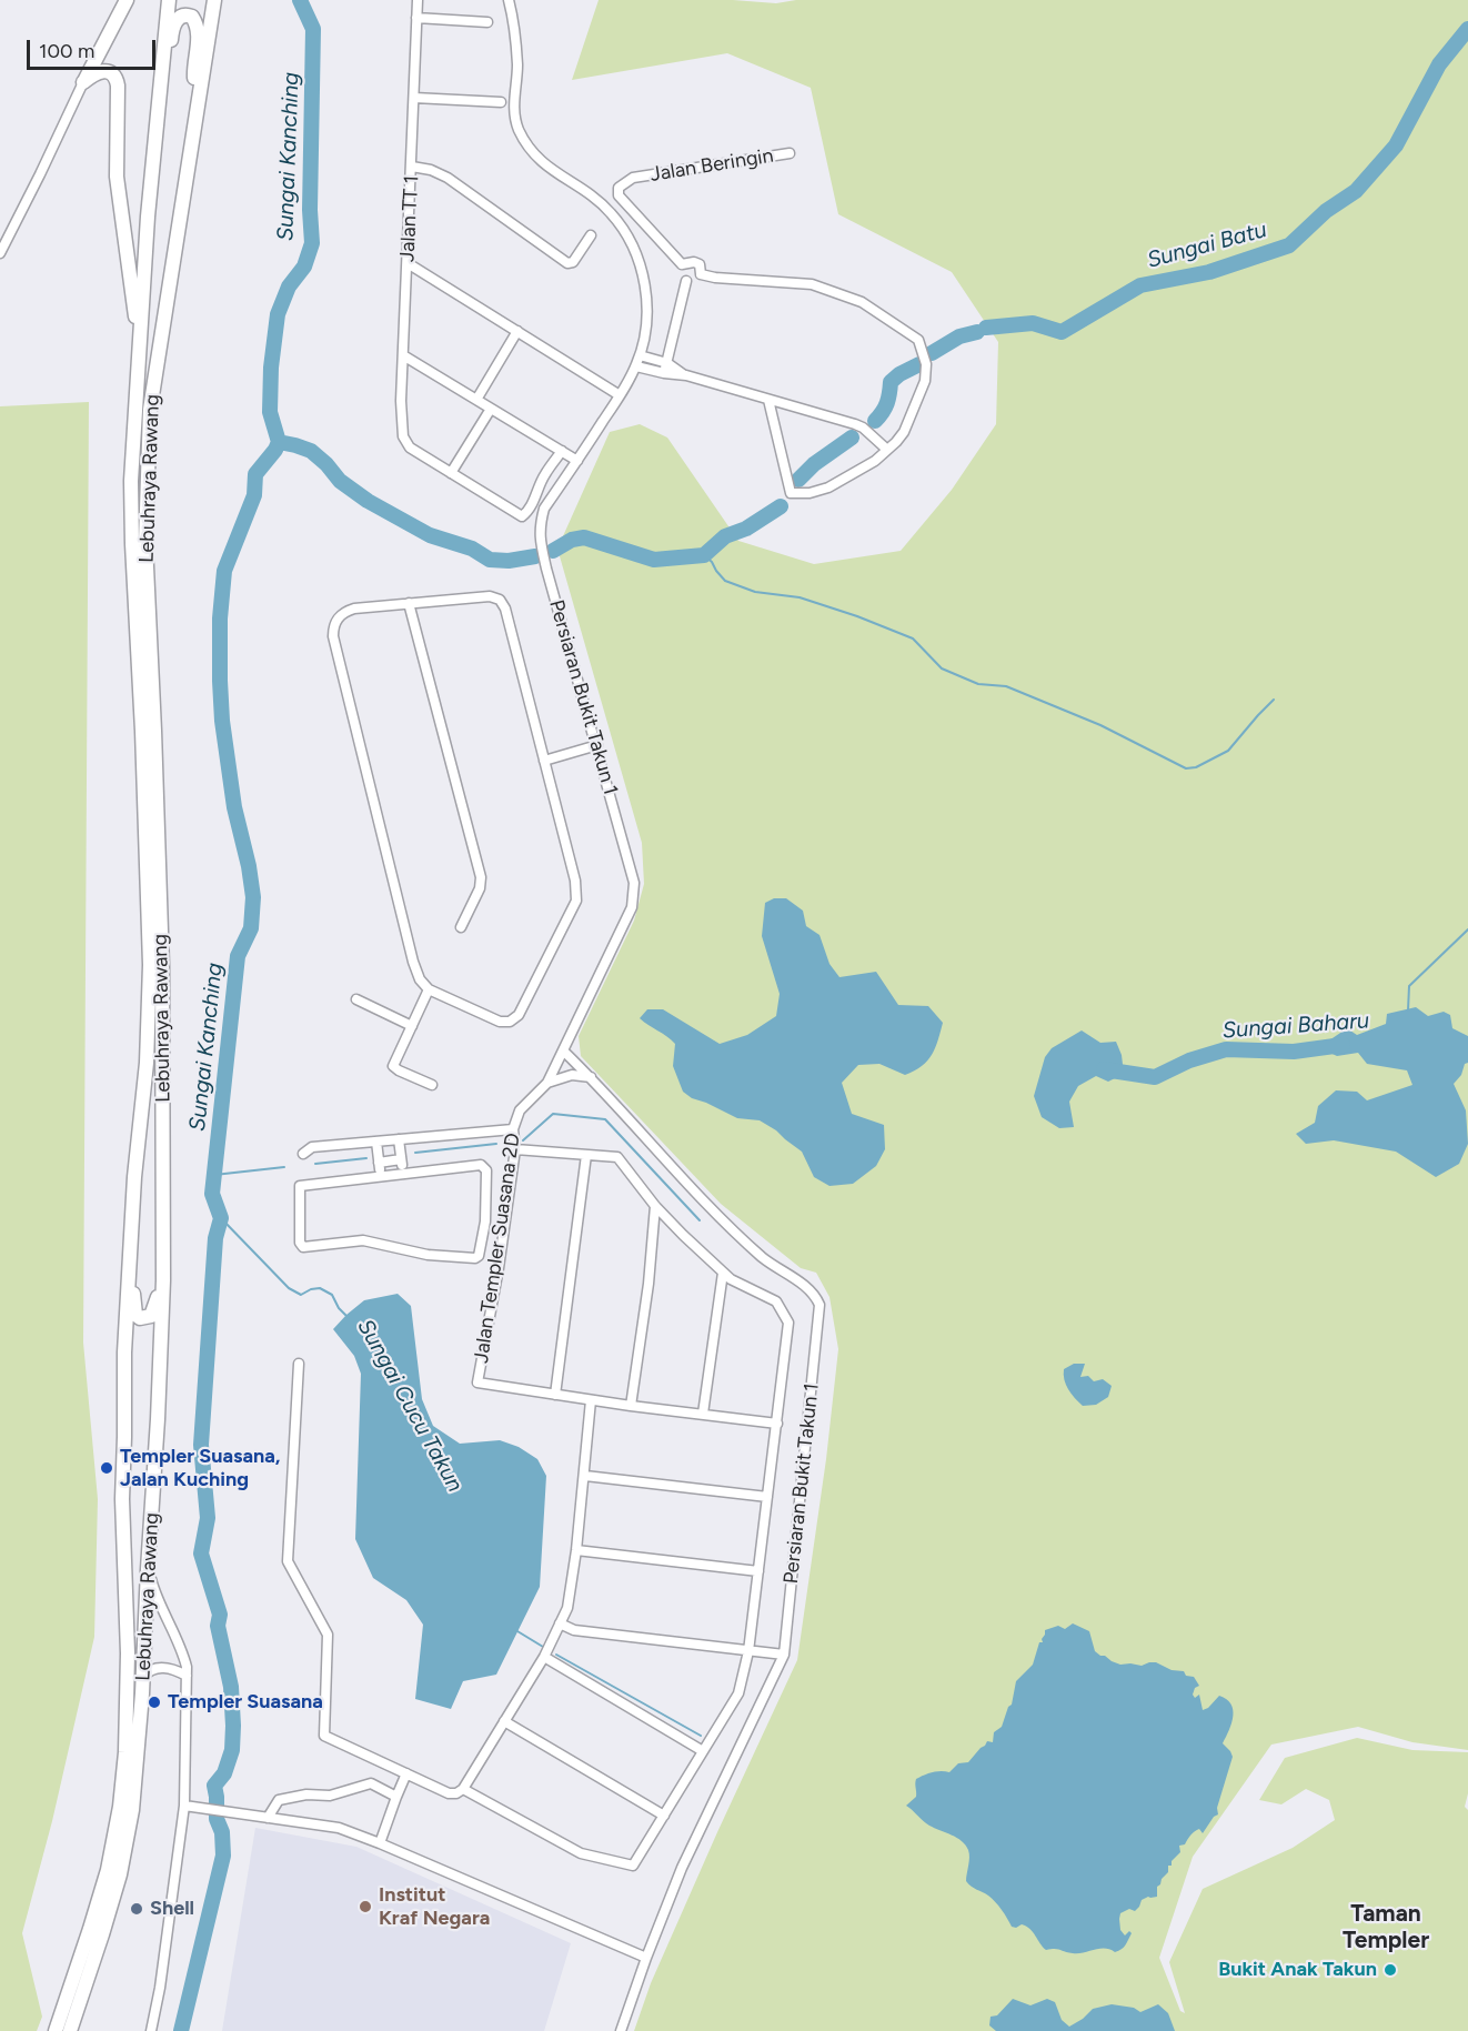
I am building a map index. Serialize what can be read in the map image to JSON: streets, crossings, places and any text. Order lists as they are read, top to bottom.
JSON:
{
  "streets": {
    "highway": ["Lebuhraya Rawang"],
    "street": [
      "Jalan Beringin",
      "Jalan TT 1",
      "Persiaran Bukit Takun 1",
      "Jalan Templer Suasana 2D"
    ]
  },
  "crossings": [
    ["Persiaran Bukit Takun 1", "Jalan Templer Suasana 2D"]
  ],
  "districts": ["Taman Templer"],
  "water": [
    "Sungai Kanching",
    "Sungai Batu",
    "Sungai Baharu",
    "Sungai Cucu Takun"
  ],
  "places": [
    "Templer Suasana, Jalan Kuching",
    "Templer Suasana",
    "Institut Kraf Negara",
    "Shell",
    "Bukit Anak Takun"
  ],
  "scale_bar": "100 m"
}
